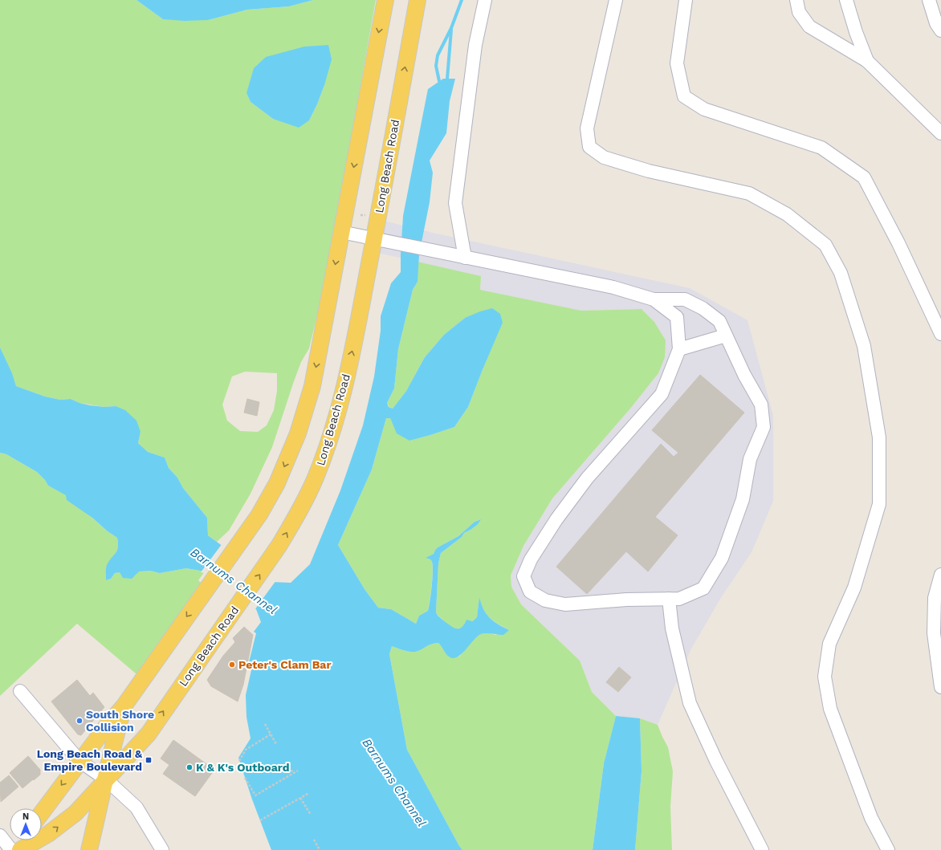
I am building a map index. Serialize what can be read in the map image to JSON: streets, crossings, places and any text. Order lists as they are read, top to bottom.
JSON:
{
  "streets": {
    "main road": ["Long Beach Road"]
  },
  "water": ["Barnums Channel"],
  "places": {
    "other": ["Peter's Clam Bar", "South Shore Collision", "K & K's Outboard"],
    "transit": ["Long Beach Road & Empire Boulevard"]
  },
  "north": "top"
}
